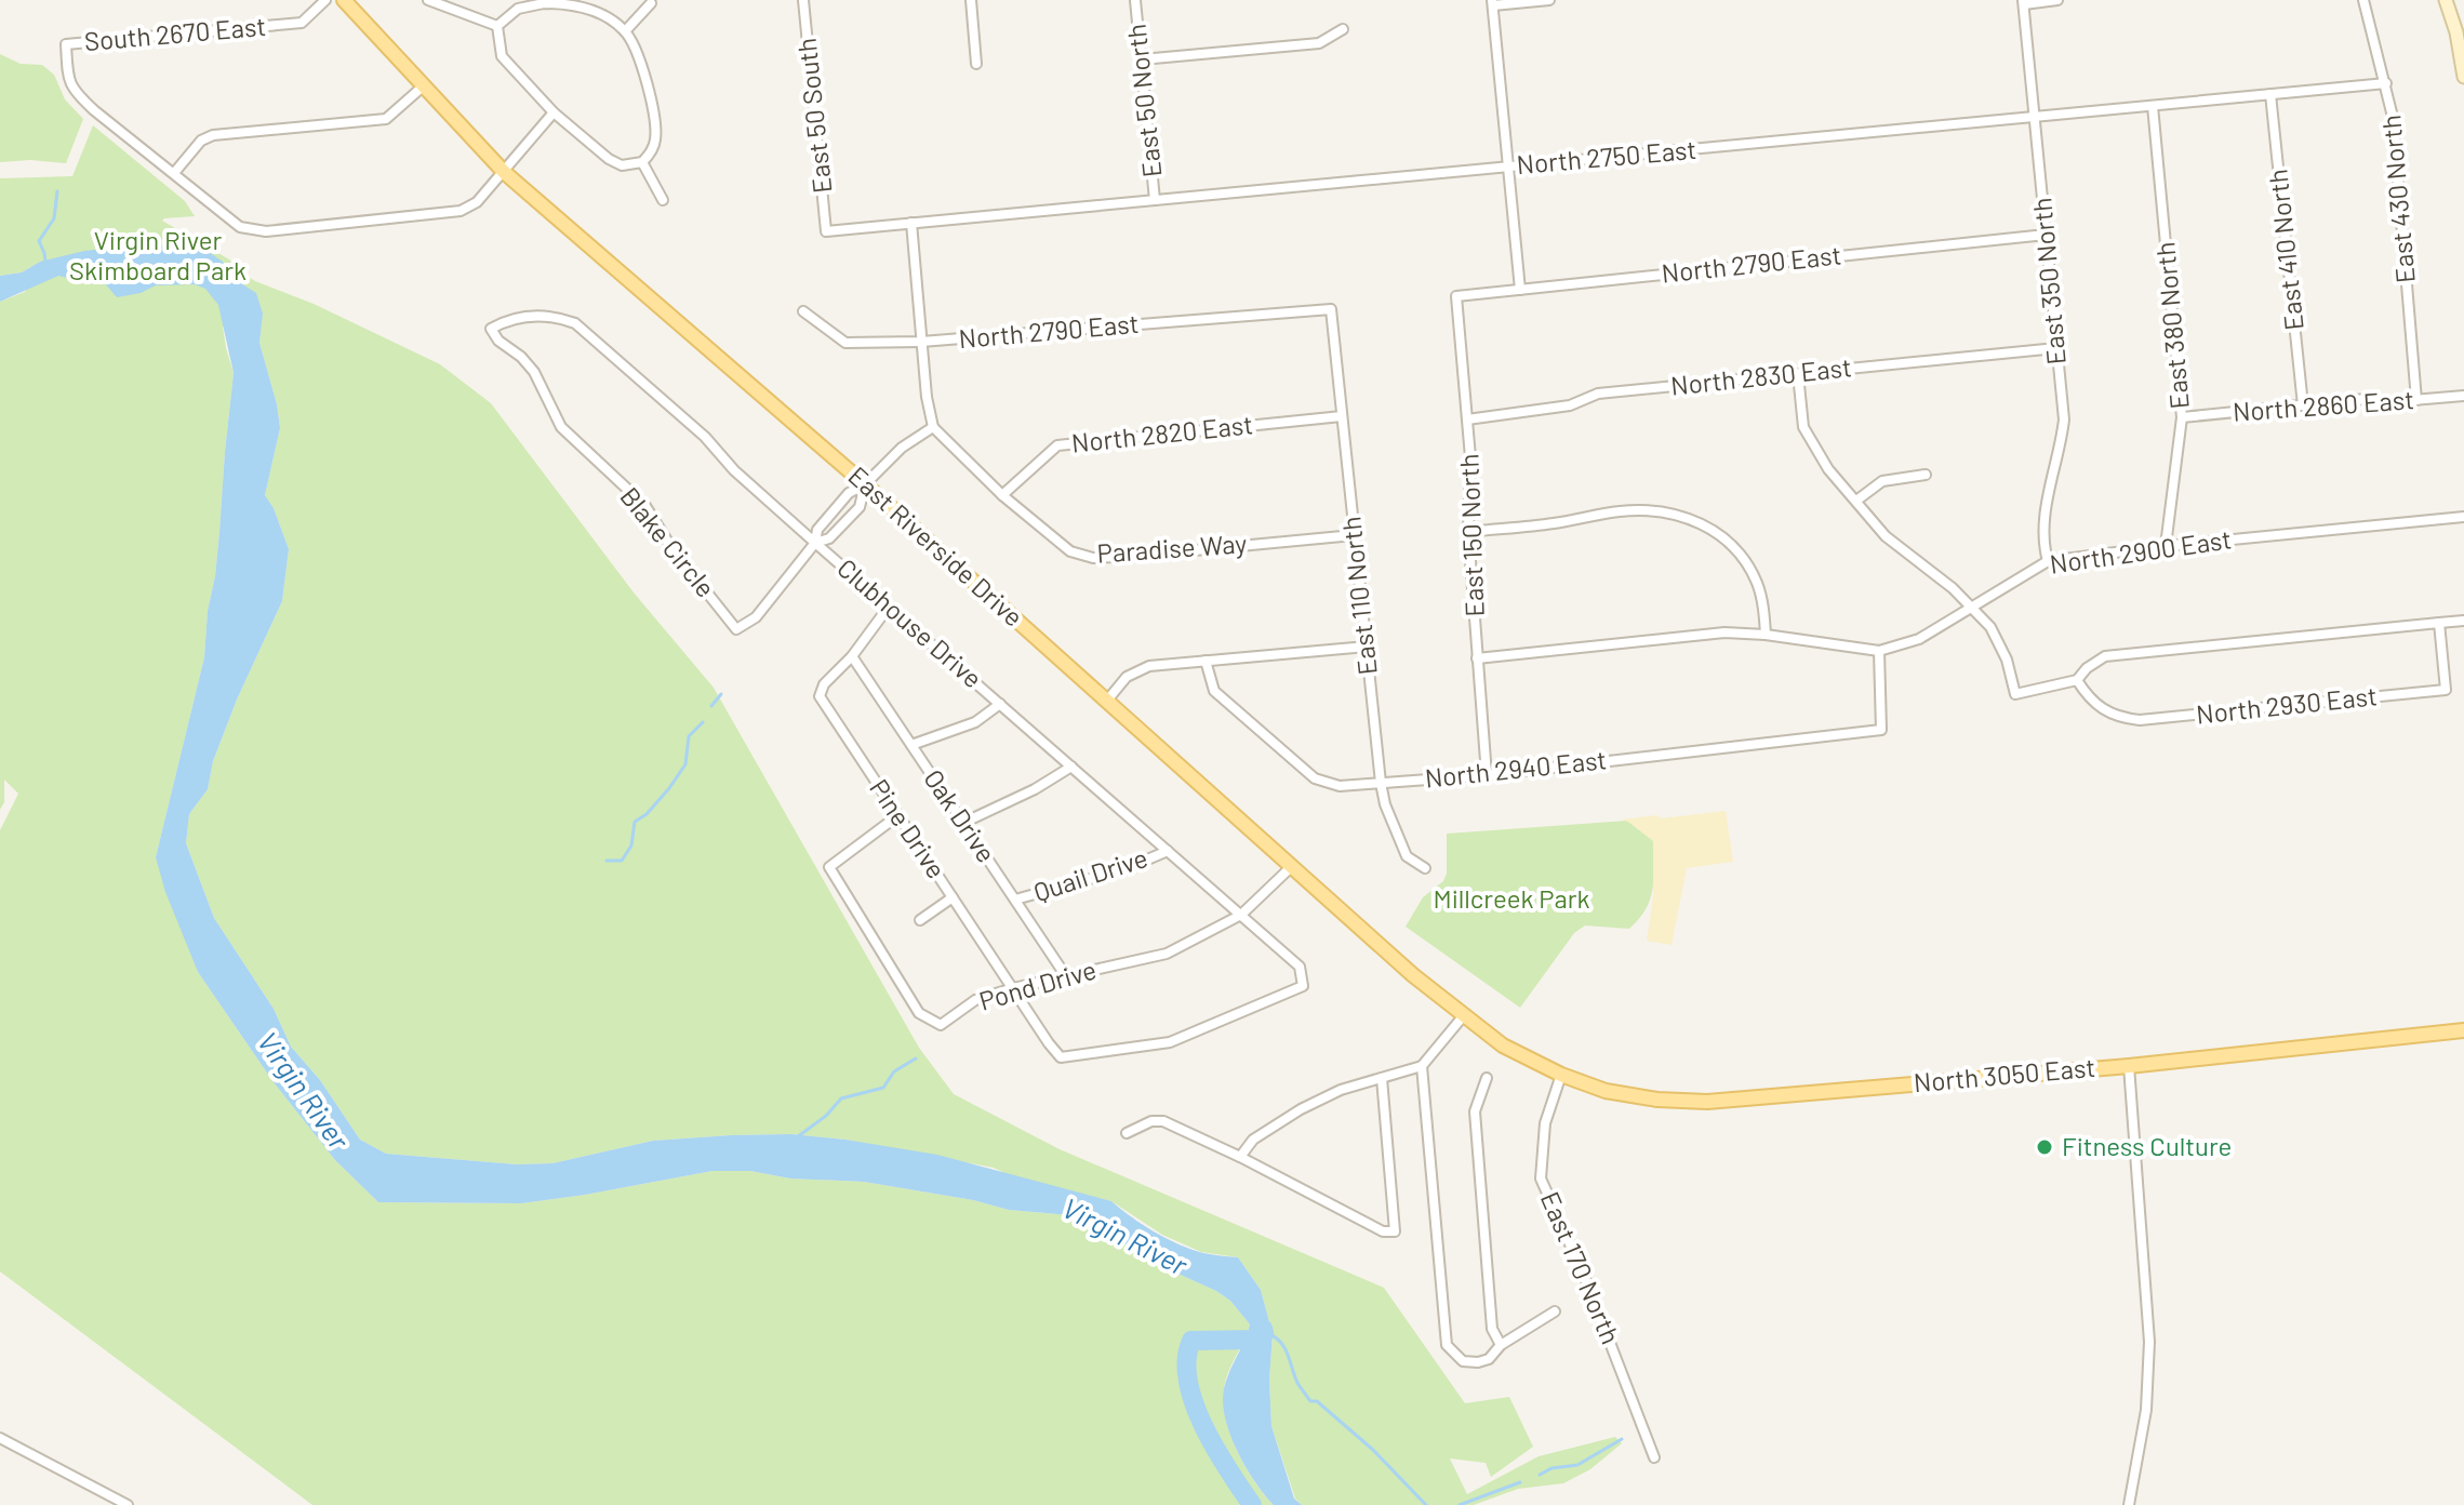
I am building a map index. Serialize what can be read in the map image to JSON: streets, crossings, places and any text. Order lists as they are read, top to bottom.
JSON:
{
  "streets": {
    "main road": ["East Riverside Drive", "North 3050 East"],
    "street": [
      "South 2670 East",
      "East 50 North",
      "East 50 South",
      "North 2750 East",
      "East 430 North",
      "East 410 North",
      "North 2790 East",
      "East 350 North",
      "East 380 North",
      "North 2830 East",
      "North 2860 East",
      "North 2820 East",
      "East 150 North",
      "Blake Circle",
      "Paradise Way",
      "North 2900 East",
      "East 110 North",
      "Clubhouse Drive",
      "North 2930 East",
      "North 2940 East",
      "Oak Drive",
      "Pine Drive",
      "Quail Drive",
      "Pond Drive",
      "East 170 North"
    ]
  },
  "crossings": [
    ["East 50 North", "North 2750 East"],
    ["East 50 South", "North 2750 East"],
    ["North 2750 East", "East 430 North"],
    ["North 2750 East", "East 410 North"],
    ["North 2750 East", "East 350 North"],
    ["North 2750 East", "East 380 North"],
    ["East 430 North", "North 2860 East"],
    ["East 410 North", "North 2860 East"],
    ["North 2790 East", "East 350 North"],
    ["North 2790 East", "East 150 North"],
    ["North 2790 East", "East 110 North"],
    ["East 350 North", "North 2830 East"],
    ["East 350 North", "North 2900 East"],
    ["East 380 North", "North 2860 East"],
    ["East 380 North", "North 2900 East"],
    ["North 2830 East", "East 150 North"],
    ["North 2820 East", "Paradise Way"],
    ["North 2820 East", "East 110 North"],
    ["East 150 North", "North 2900 East"],
    ["East 150 North", "North 2940 East"],
    ["Blake Circle", "Clubhouse Drive"],
    ["East Riverside Drive", "Pond Drive"],
    ["East Riverside Drive", "North 3050 East"],
    ["East Riverside Drive", "East 170 North"],
    ["Paradise Way", "East 110 North"],
    ["North 2900 East", "North 2940 East"],
    ["East 110 North", "North 2940 East"],
    ["Clubhouse Drive", "Pine Drive"],
    ["Clubhouse Drive", "Quail Drive"],
    ["Clubhouse Drive", "Pond Drive"],
    ["Oak Drive", "Pine Drive"],
    ["Oak Drive", "Quail Drive"],
    ["Oak Drive", "Pond Drive"],
    ["Pine Drive", "Pond Drive"],
    ["North 3050 East", "East 170 North"]
  ],
  "water": ["Virgin River"],
  "parks": ["Virgin River Skimboard Park", "Millcreek Park"],
  "places": ["Fitness Culture"]
}
